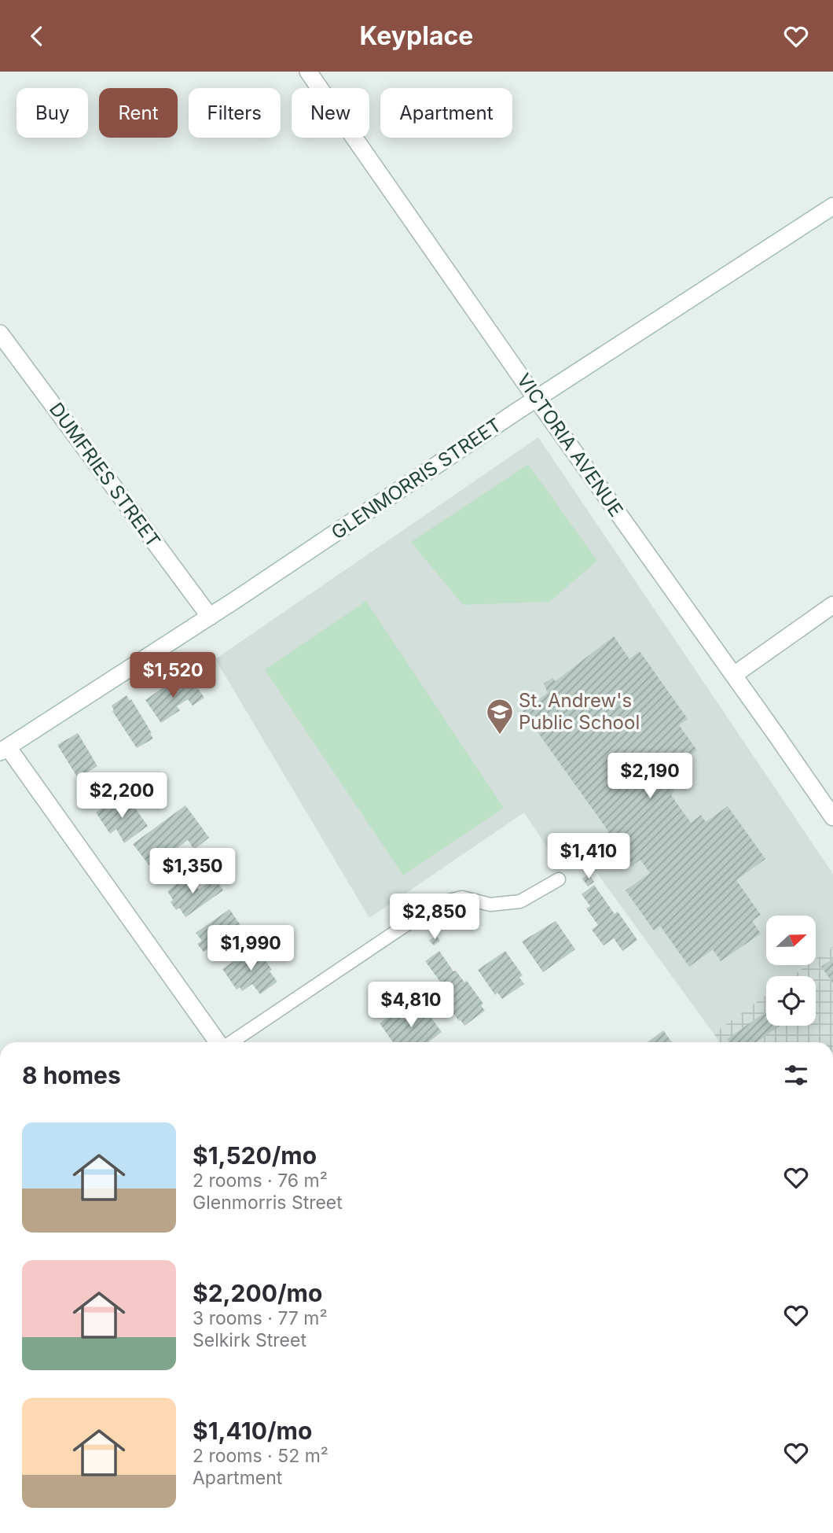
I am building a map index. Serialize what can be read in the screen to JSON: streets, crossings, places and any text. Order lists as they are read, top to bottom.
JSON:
{
  "streets": {
    "street": ["VICTORIA AVENUE", "DUMFRIES STREET", "GLENMORRIS STREET"]
  },
  "crossings": [
    ["VICTORIA AVENUE", "GLENMORRIS STREET"],
    ["DUMFRIES STREET", "GLENMORRIS STREET"]
  ],
  "places": {
    "school or university": ["St. Andrew's Public School"]
  },
  "north": "right",
  "page": {
    "header": "Keyplace",
    "chip": [
      "Buy",
      "Rent",
      "Filters",
      "New",
      "Apartment"
    ],
    "price": [
      "$1,520",
      "$2,190",
      "$2,200",
      "$1,410",
      "$1,350",
      "$2,850",
      "$1,990",
      "$4,810"
    ],
    "heading": "8 homes",
    "list": [
      {
        "name": "$1,520/mo",
        "note": "2 rooms · 76 m² · Glenmorris Street"
      },
      {
        "name": "$2,200/mo",
        "note": "3 rooms · 77 m² · Selkirk Street"
      },
      {
        "name": "$1,410/mo",
        "note": "2 rooms · 52 m² · Apartment"
      }
    ]
  }
}
